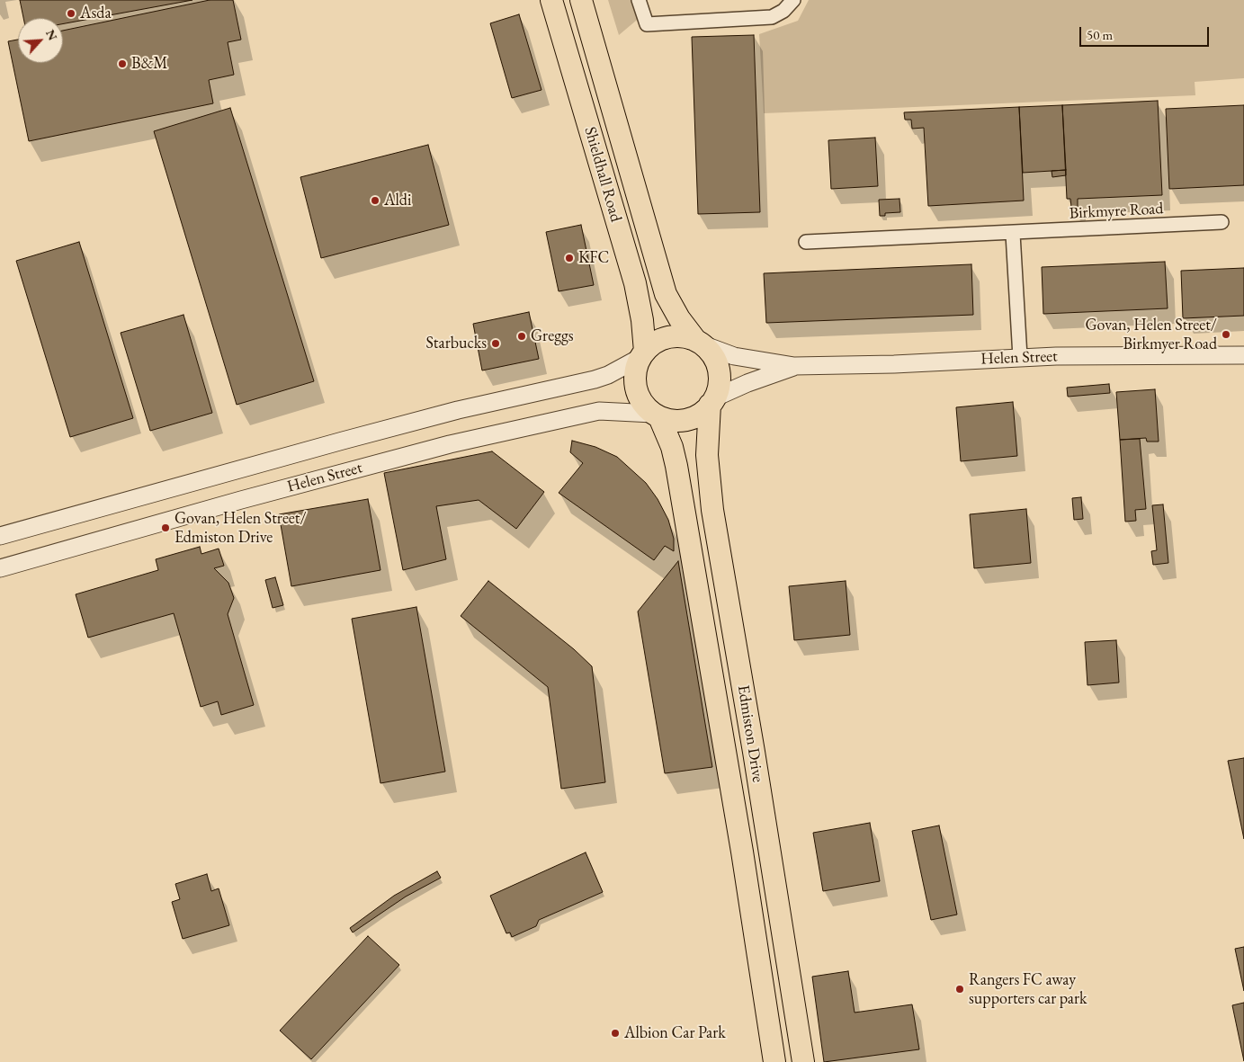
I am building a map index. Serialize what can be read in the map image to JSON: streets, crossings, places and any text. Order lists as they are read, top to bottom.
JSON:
{
  "streets": {
    "main road": ["Shieldhall Road", "Edmiston Drive"],
    "street": ["Birkmyre Road", "Helen Street"]
  },
  "crossings": [
    ["Shieldhall Road", "Helen Street"],
    ["Shieldhall Road", "Edmiston Drive"],
    ["Helen Street", "Edmiston Drive"]
  ],
  "places": [
    "Asda",
    "B&M",
    "Aldi",
    "KFC",
    "Govan, Helen Street/ Birkmyer Road",
    "Greggs",
    "Starbucks",
    "Govan, Helen Street/ Edmiston Drive",
    "Rangers FC away supporters car park",
    "Albion Car Park"
  ],
  "scale_bar": "50 m",
  "north": "top right"
}
